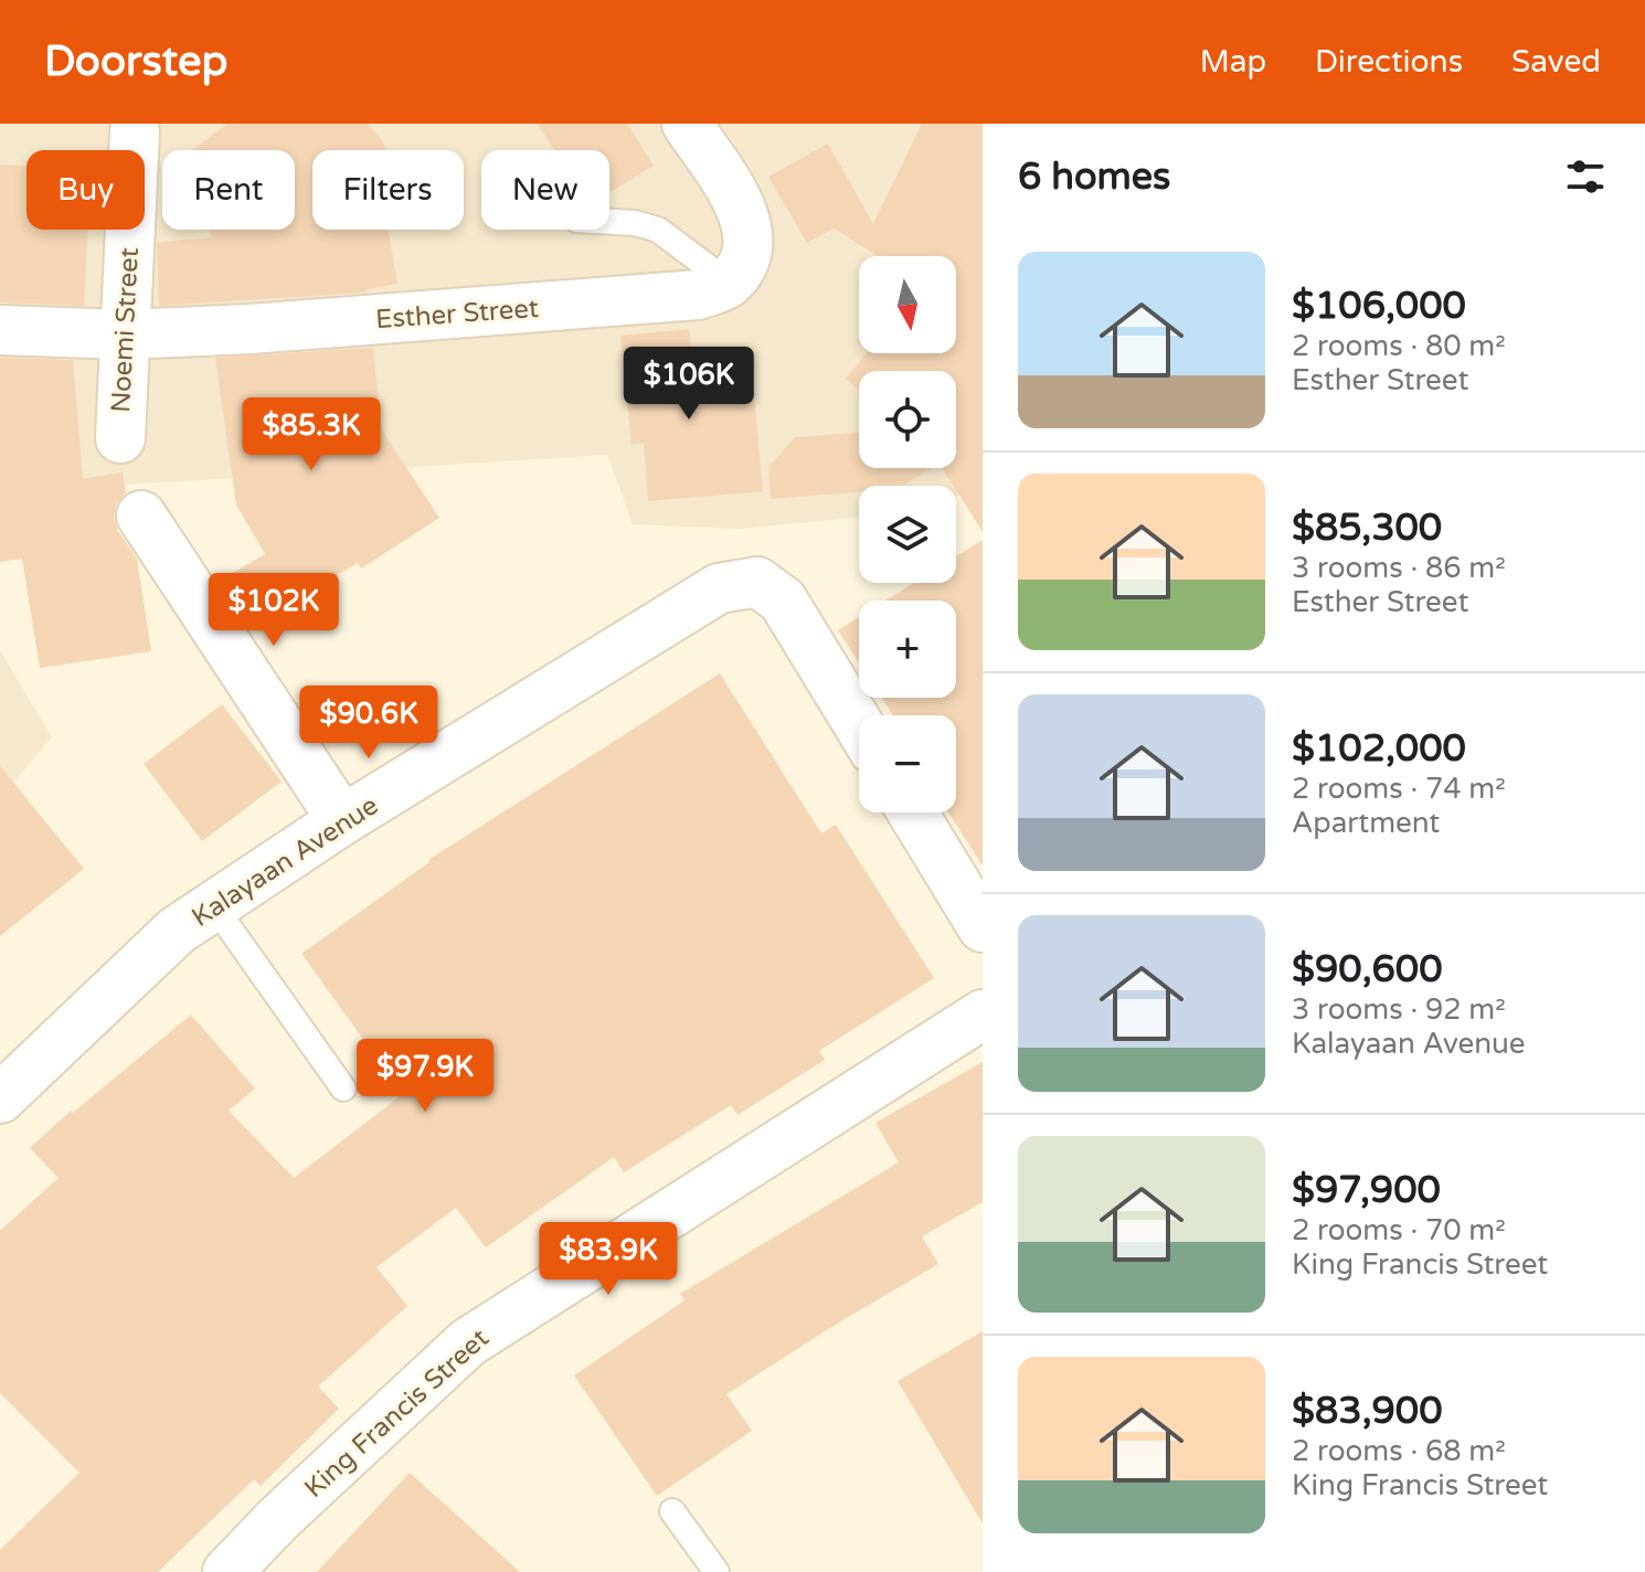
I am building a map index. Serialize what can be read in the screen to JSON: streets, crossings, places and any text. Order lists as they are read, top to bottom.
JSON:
{
  "streets": {
    "street": [
      "Esther Street",
      "Noemi Street",
      "Kalayaan Avenue",
      "King Francis Street"
    ]
  },
  "crossings": [
    ["Esther Street", "Noemi Street"]
  ],
  "north": "bottom",
  "page": {
    "header": "Doorstep",
    "nav": ["Map", "Directions", "Saved"],
    "heading": "6 homes",
    "chip": [
      "Buy",
      "Rent",
      "Filters",
      "New"
    ],
    "list": [
      {
        "name": "$106,000",
        "note": "2 rooms · 80 m² · Esther Street"
      },
      {
        "name": "$85,300",
        "note": "3 rooms · 86 m² · Esther Street"
      },
      {
        "name": "$102,000",
        "note": "2 rooms · 74 m² · Apartment"
      },
      {
        "name": "$90,600",
        "note": "3 rooms · 92 m² · Kalayaan Avenue"
      },
      {
        "name": "$97,900",
        "note": "2 rooms · 70 m² · King Francis Street"
      },
      {
        "name": "$83,900",
        "note": "2 rooms · 68 m² · King Francis Street"
      }
    ],
    "map_buttons": ["+", "−"],
    "price": [
      "$106K",
      "$85.3K",
      "$102K",
      "$90.6K",
      "$97.9K",
      "$83.9K"
    ]
  }
}
